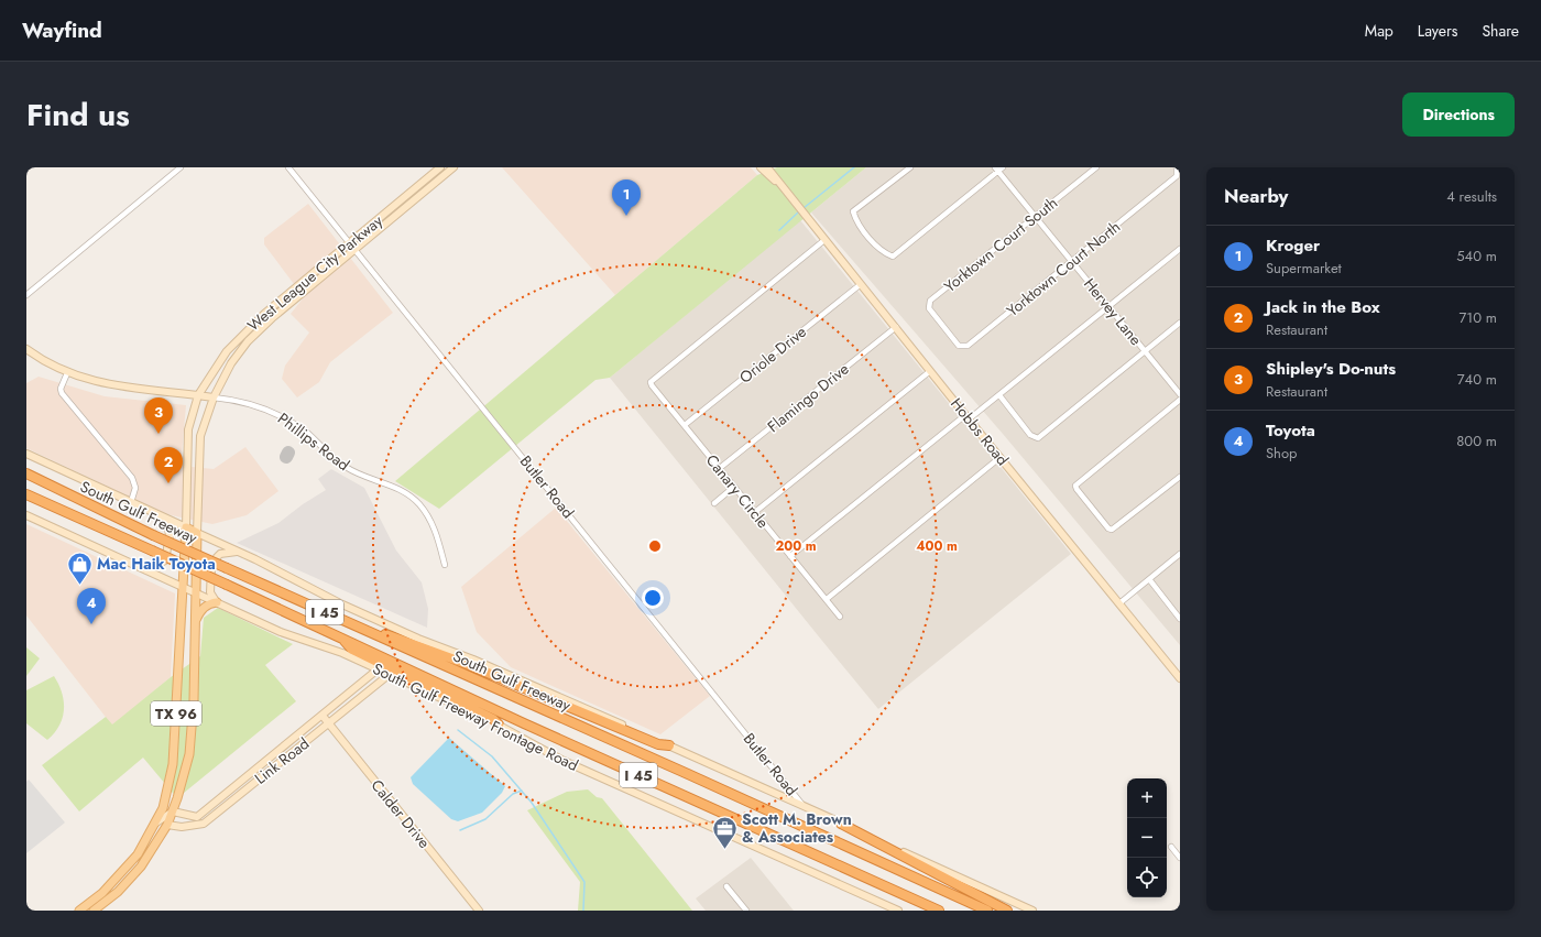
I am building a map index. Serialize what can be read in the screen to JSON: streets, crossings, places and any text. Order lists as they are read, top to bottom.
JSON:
{
  "streets": {
    "highway": ["South Gulf Freeway", "I 45"],
    "main road": [
      "West League City Parkway",
      "Hobbs Road",
      "TX 96",
      "South Gulf Freeway Frontage Road",
      "Link Road",
      "Calder Drive"
    ],
    "street": [
      "Yorktown Court South",
      "Yorktown Court North",
      "Hervey Lane",
      "Oriole Drive",
      "Flamingo Drive",
      "Phillips Road",
      "Butler Road",
      "Canary Circle"
    ]
  },
  "crossings": [
    ["Yorktown Court South", "Yorktown Court North"],
    ["Yorktown Court South", "Hervey Lane"],
    ["Yorktown Court North", "Hervey Lane"],
    ["West League City Parkway", "Phillips Road"],
    ["West League City Parkway", "Butler Road"],
    ["West League City Parkway", "South Gulf Freeway Frontage Road"],
    ["West League City Parkway", "Link Road"],
    ["Oriole Drive", "Hobbs Road"],
    ["Oriole Drive", "Canary Circle"],
    ["Flamingo Drive", "Hobbs Road"],
    ["Flamingo Drive", "Canary Circle"],
    ["Hobbs Road", "Canary Circle"],
    ["South Gulf Freeway Frontage Road", "Link Road"],
    ["Link Road", "Calder Drive"]
  ],
  "places": {
    "shop": ["Mac Haik Toyota"],
    "office": ["Scott M. Brown & Associates"]
  },
  "page": {
    "header": "Wayfind",
    "nav": ["Map", "Layers", "Share"],
    "title": "Find us",
    "buttons": "Directions",
    "heading": ["Nearby", "4 results"],
    "pins": [
      "1",
      "3",
      "2",
      "4"
    ],
    "list": [
      {
        "mark": "1",
        "name": "Kroger",
        "note": "Supermarket",
        "value": "540 m"
      },
      {
        "mark": "2",
        "name": "Jack in the Box",
        "note": "Restaurant",
        "value": "710 m"
      },
      {
        "mark": "3",
        "name": "Shipley's Do-nuts",
        "note": "Restaurant",
        "value": "740 m"
      },
      {
        "mark": "4",
        "name": "Toyota",
        "note": "Shop",
        "value": "800 m"
      }
    ],
    "map_buttons": ["+", "−"]
  },
  "rings": ["200 m", "400 m"]
}
